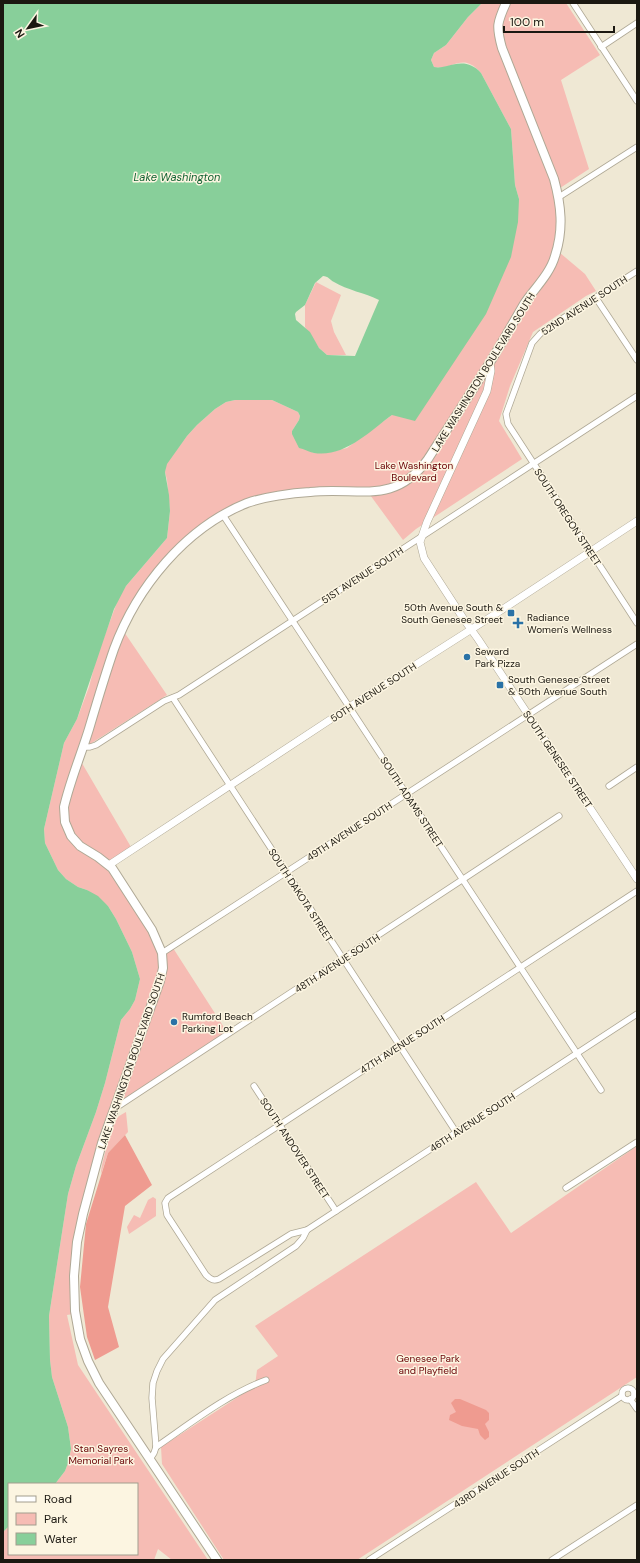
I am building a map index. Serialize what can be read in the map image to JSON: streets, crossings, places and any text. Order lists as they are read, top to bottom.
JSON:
{
  "streets": {
    "main road": ["LAKE WASHINGTON BOULEVARD SOUTH"],
    "street": [
      "52ND AVENUE SOUTH",
      "SOUTH OREGON STREET",
      "51ST AVENUE SOUTH",
      "50TH AVENUE SOUTH",
      "SOUTH GENESEE STREET",
      "SOUTH ADAMS STREET",
      "49TH AVENUE SOUTH",
      "SOUTH DAKOTA STREET",
      "48TH AVENUE SOUTH",
      "47TH AVENUE SOUTH",
      "46TH AVENUE SOUTH",
      "SOUTH ANDOVER STREET",
      "43RD AVENUE SOUTH"
    ]
  },
  "crossings": [
    ["52ND AVENUE SOUTH", "SOUTH OREGON STREET"],
    ["LAKE WASHINGTON BOULEVARD SOUTH", "51ST AVENUE SOUTH"],
    ["LAKE WASHINGTON BOULEVARD SOUTH", "50TH AVENUE SOUTH"],
    ["LAKE WASHINGTON BOULEVARD SOUTH", "SOUTH ADAMS STREET"],
    ["LAKE WASHINGTON BOULEVARD SOUTH", "49TH AVENUE SOUTH"],
    ["LAKE WASHINGTON BOULEVARD SOUTH", "48TH AVENUE SOUTH"],
    ["SOUTH OREGON STREET", "51ST AVENUE SOUTH"],
    ["SOUTH OREGON STREET", "50TH AVENUE SOUTH"],
    ["51ST AVENUE SOUTH", "SOUTH GENESEE STREET"],
    ["51ST AVENUE SOUTH", "SOUTH ADAMS STREET"],
    ["51ST AVENUE SOUTH", "SOUTH DAKOTA STREET"],
    ["50TH AVENUE SOUTH", "SOUTH GENESEE STREET"],
    ["50TH AVENUE SOUTH", "SOUTH ADAMS STREET"],
    ["50TH AVENUE SOUTH", "SOUTH DAKOTA STREET"],
    ["SOUTH GENESEE STREET", "49TH AVENUE SOUTH"],
    ["SOUTH ADAMS STREET", "49TH AVENUE SOUTH"],
    ["SOUTH ADAMS STREET", "48TH AVENUE SOUTH"],
    ["SOUTH ADAMS STREET", "47TH AVENUE SOUTH"],
    ["SOUTH ADAMS STREET", "46TH AVENUE SOUTH"],
    ["49TH AVENUE SOUTH", "SOUTH DAKOTA STREET"],
    ["SOUTH DAKOTA STREET", "48TH AVENUE SOUTH"],
    ["SOUTH DAKOTA STREET", "47TH AVENUE SOUTH"],
    ["SOUTH DAKOTA STREET", "46TH AVENUE SOUTH"],
    ["47TH AVENUE SOUTH", "46TH AVENUE SOUTH"],
    ["47TH AVENUE SOUTH", "SOUTH ANDOVER STREET"],
    ["46TH AVENUE SOUTH", "SOUTH ANDOVER STREET"]
  ],
  "water": ["Lake Washington"],
  "parks": ["Lake Washington Boulevard", "Genesee Park and Playfield", "Stan Sayres Memorial Park"],
  "places": {
    "transit": ["50th Avenue South & South Genesee Street", "South Genesee Street & 50th Avenue South"],
    "health": ["Radiance Women's Wellness"],
    "other": ["Seward Park Pizza", "Rumford Beach Parking Lot"]
  },
  "legend": ["Road", "Park", "Water"],
  "scale_bar": "100 m",
  "north": "bottom left"
}
